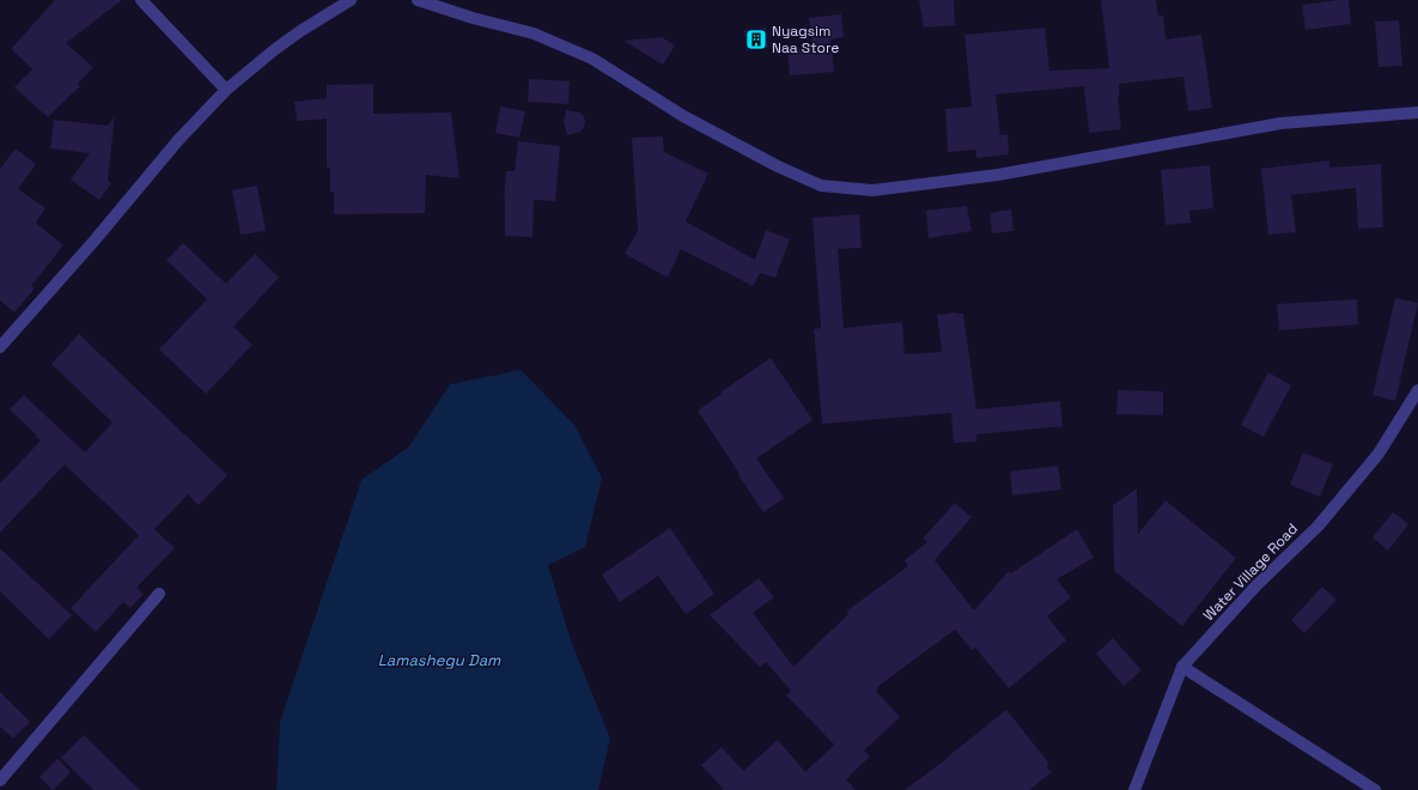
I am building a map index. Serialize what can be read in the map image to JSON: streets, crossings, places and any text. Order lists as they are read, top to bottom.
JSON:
{
  "streets": {
    "street": ["Water Village Road"]
  },
  "water": ["Lamashegu Dam"],
  "places": {
    "building": ["Nyagsim Naa Store"]
  }
}
